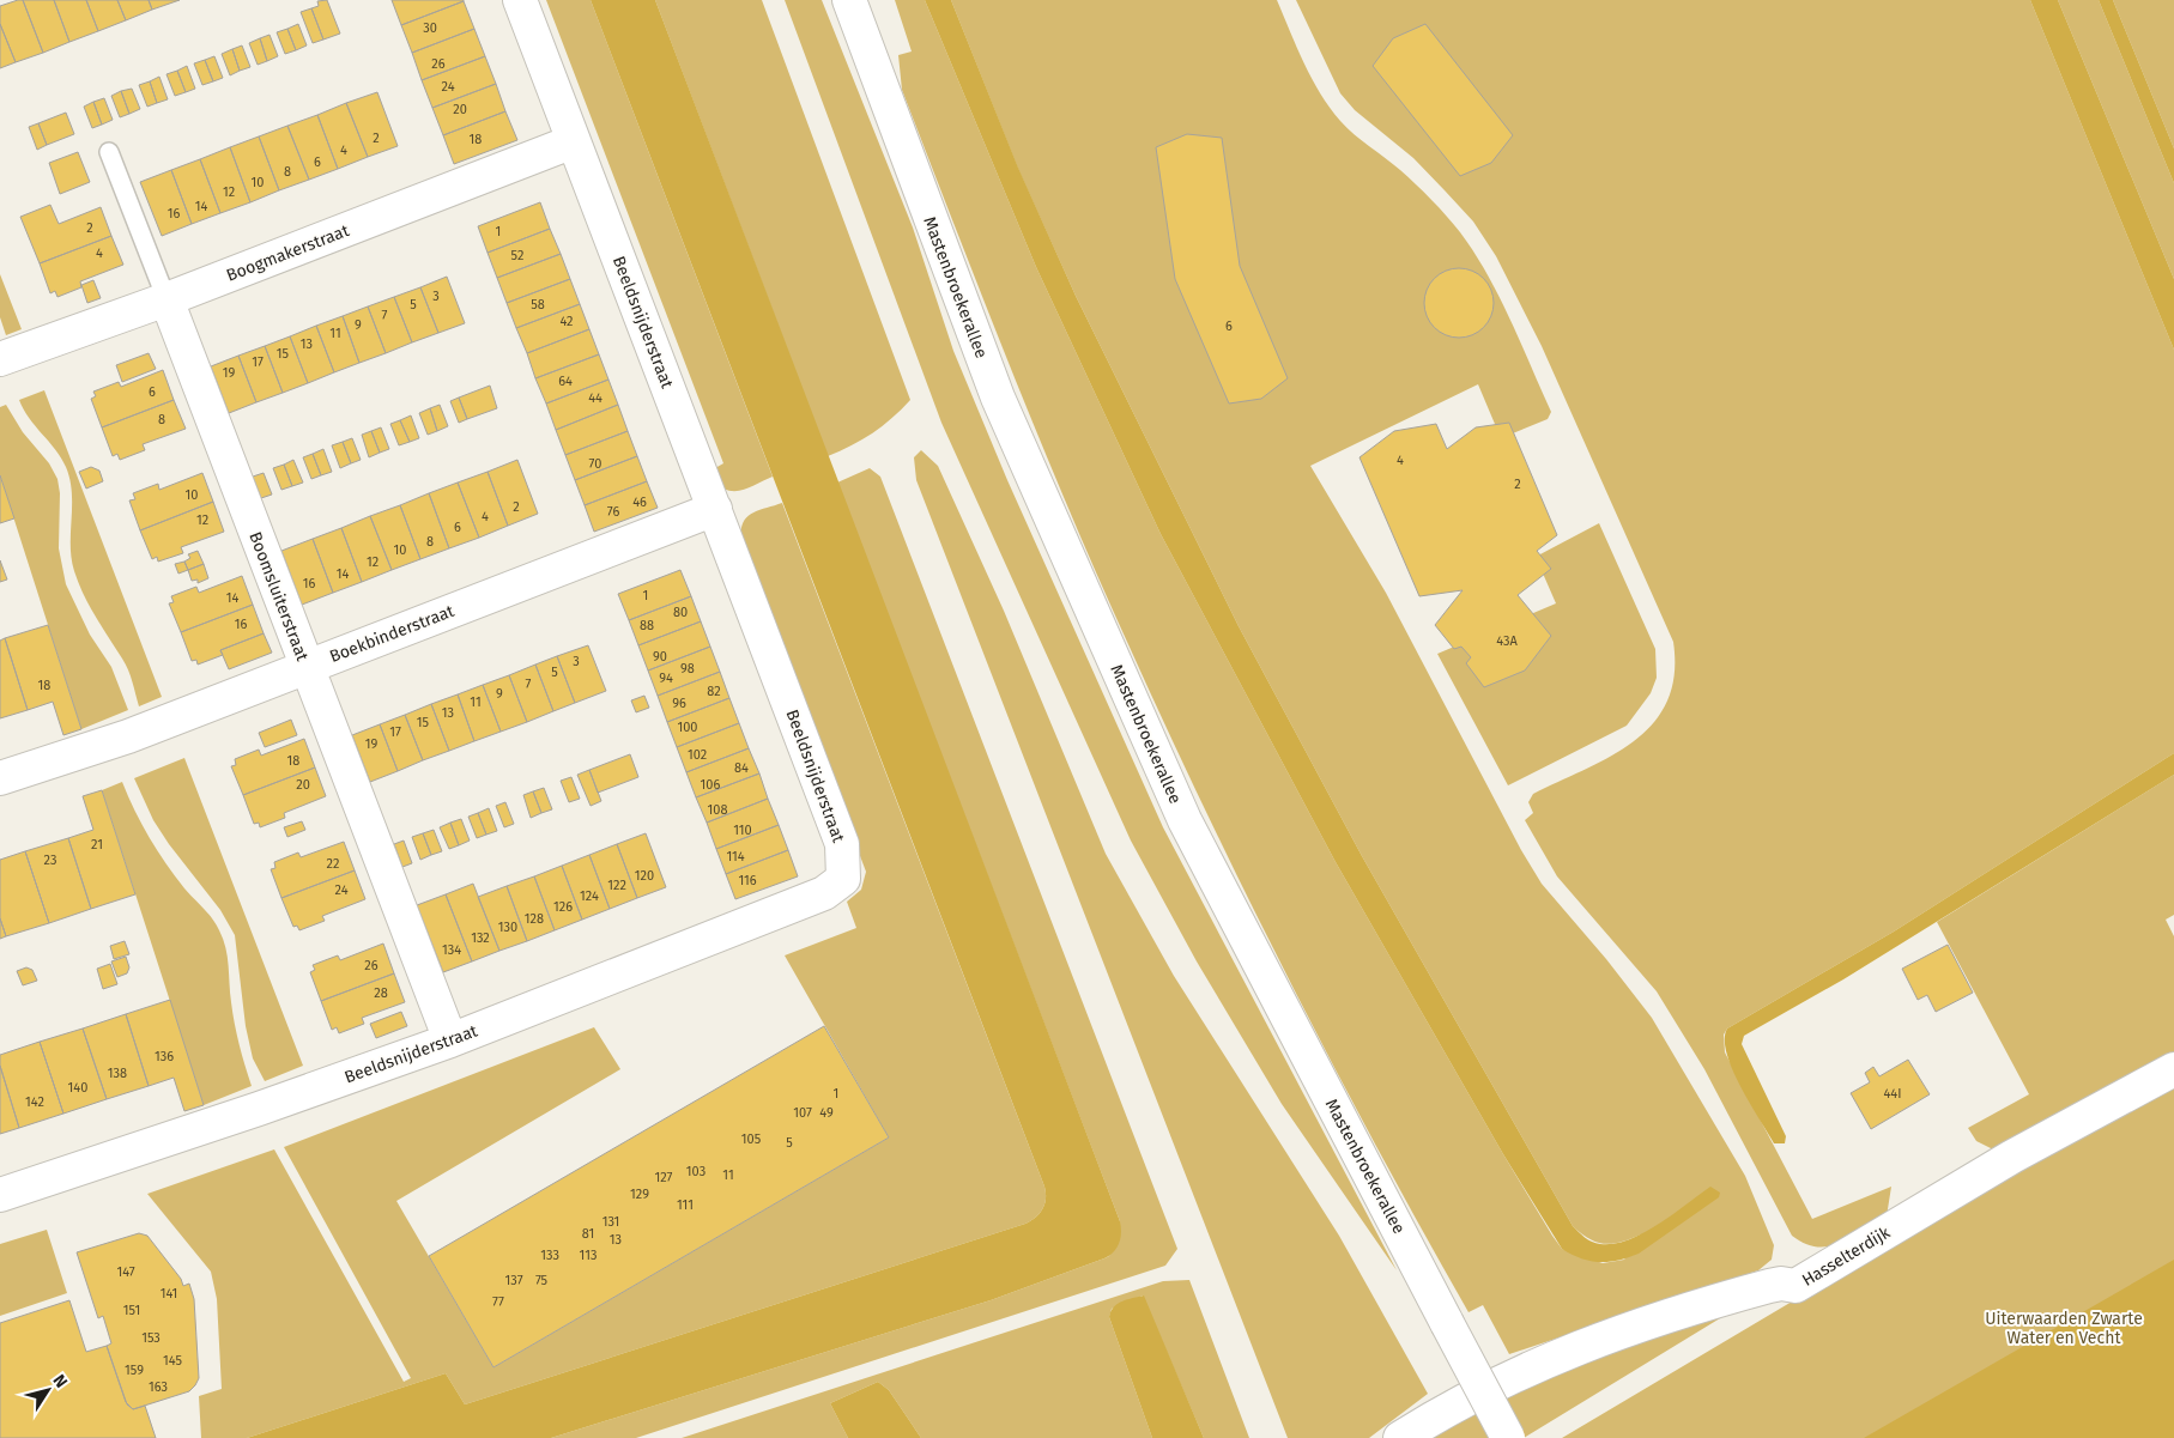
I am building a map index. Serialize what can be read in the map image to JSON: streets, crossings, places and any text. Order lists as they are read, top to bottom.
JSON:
{
  "streets": {
    "street": [
      "Boogmakerstraat",
      "Mastenbroekerallee",
      "Beeldsnijderstraat",
      "Boomsluiterstraat",
      "Boekbinderstraat",
      "Hasselterdijk"
    ]
  },
  "crossings": [
    ["Boogmakerstraat", "Beeldsnijderstraat"],
    ["Boogmakerstraat", "Boomsluiterstraat"],
    ["Beeldsnijderstraat", "Boomsluiterstraat"],
    ["Beeldsnijderstraat", "Boekbinderstraat"],
    ["Boomsluiterstraat", "Boekbinderstraat"]
  ],
  "parks": ["Uiterwaarden Zwarte Water en Vecht"],
  "house_numbers": [
    "30",
    "26",
    "24",
    "20",
    "2",
    "18",
    "4",
    "6",
    "8",
    "10",
    "12",
    "14",
    "16",
    "2",
    "1",
    "4",
    "52",
    "3",
    "5",
    "58",
    "7",
    "42",
    "9",
    "6",
    "11",
    "13",
    "15",
    "17",
    "19",
    "64",
    "6",
    "44",
    "8",
    "4",
    "70",
    "2",
    "10",
    "46",
    "2",
    "76",
    "4",
    "12",
    "6",
    "8",
    "10",
    "12",
    "14",
    "16",
    "1",
    "14",
    "80",
    "16",
    "88",
    "43A",
    "90",
    "3",
    "98",
    "5",
    "94",
    "7",
    "18",
    "82",
    "9",
    "11",
    "96",
    "13",
    "15",
    "100",
    "17",
    "19",
    "102",
    "18",
    "84",
    "20",
    "106",
    "108",
    "110",
    "21",
    "114",
    "23",
    "22",
    "120",
    "116",
    "122",
    "24",
    "124",
    "126",
    "128",
    "130",
    "132",
    "134",
    "26",
    "28",
    "136",
    "138",
    "140",
    "1",
    "44I",
    "142",
    "107",
    "49",
    "105",
    "5",
    "103",
    "11",
    "127",
    "129",
    "111",
    "131",
    "81",
    "13",
    "133",
    "113",
    "147",
    "137",
    "75",
    "141",
    "77",
    "151",
    "153",
    "145",
    "159",
    "163"
  ],
  "north": "top right"
}
